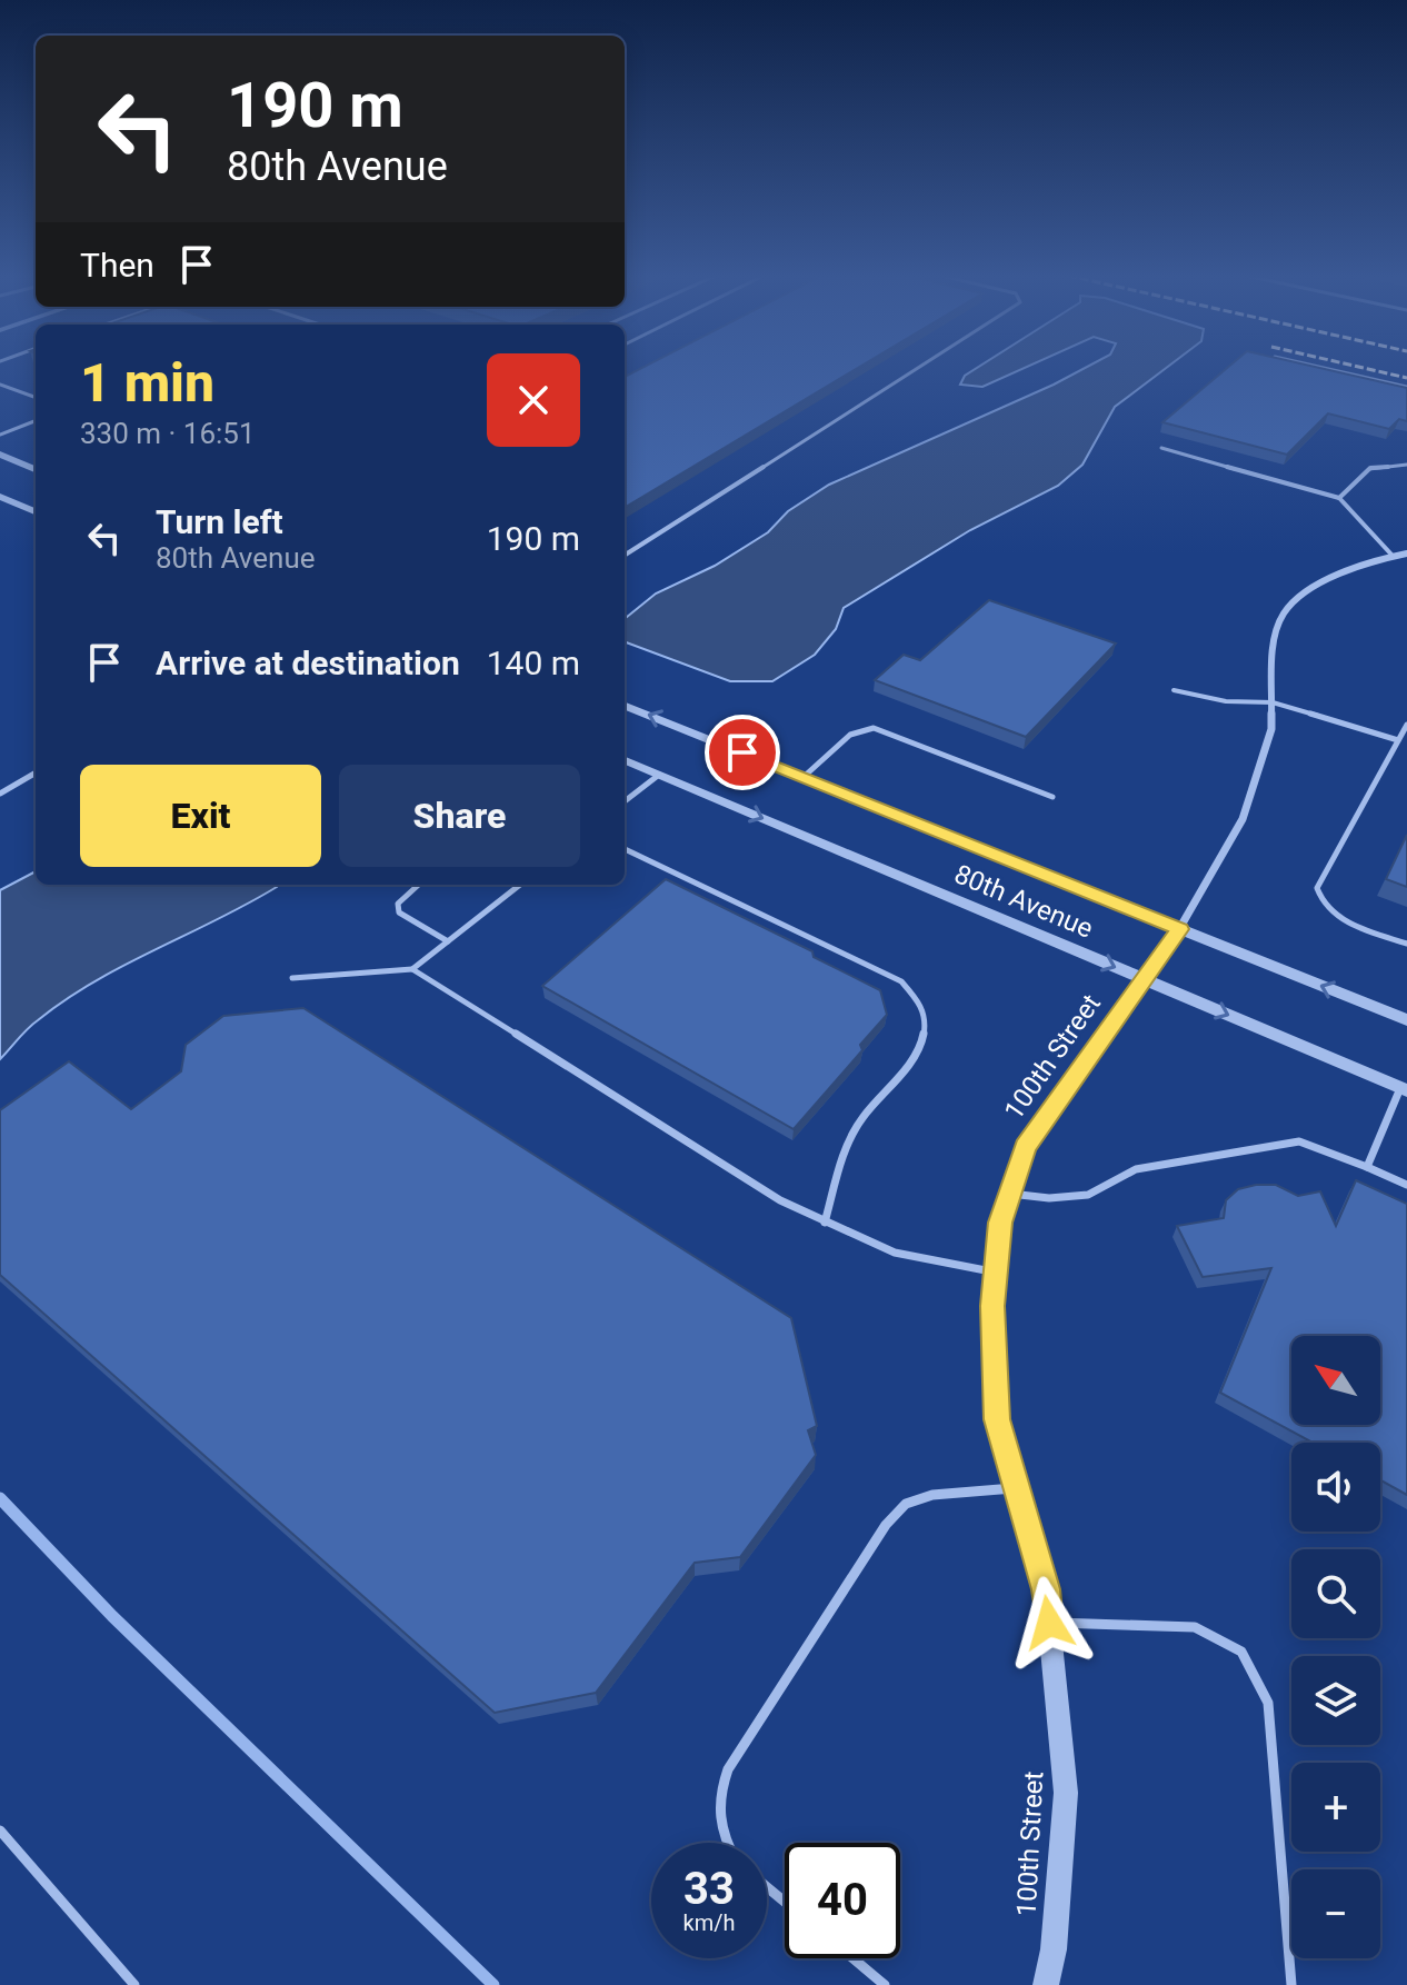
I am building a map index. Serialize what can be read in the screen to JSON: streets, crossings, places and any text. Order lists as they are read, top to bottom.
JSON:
{
  "streets": {
    "street": ["80th Avenue", "100th Street"]
  },
  "crossings": [
    ["80th Avenue", "100th Street"]
  ],
  "north": "top left",
  "page": {
    "turn": ["190 m", "80th Avenue"],
    "then": "Then",
    "heading": ["1 min", "330 m · 16:51"],
    "list": [
      {
        "name": "Turn left",
        "note": "80th Avenue",
        "value": "190 m"
      },
      {
        "name": "Arrive at destination",
        "value": "140 m"
      }
    ],
    "buttons": ["Exit", "Share"],
    "map_buttons": ["+", "−"],
    "speed": "33 km/h",
    "limit": "40"
  }
}
